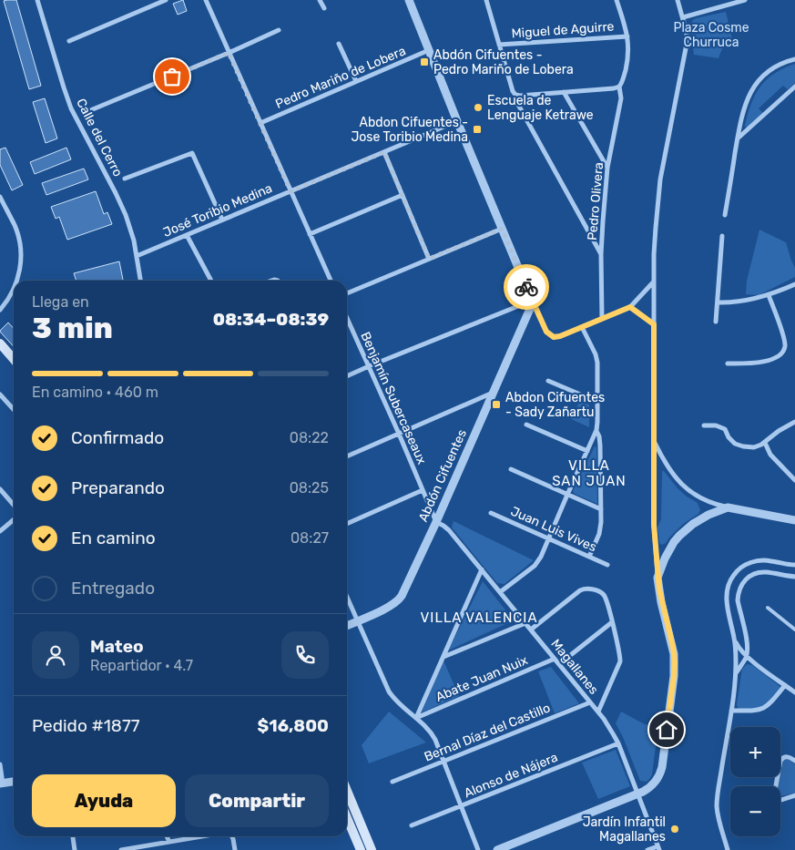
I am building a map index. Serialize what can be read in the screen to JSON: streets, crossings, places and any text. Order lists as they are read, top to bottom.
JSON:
{
  "streets": {
    "street": [
      "Miguel de Aguirre",
      "Pedro Mariño de Lobera",
      "Calle del Cerro",
      "Pedro Olivera",
      "José Toribio Medina",
      "Benjamín Subercaseaux",
      "Abdón Cifuentes",
      "Juan Luis Vives",
      "Magallanes",
      "Abate Juan Nuix",
      "Bernal Díaz del Castillo",
      "Alonso de Nájera"
    ]
  },
  "crossings": [
    ["Calle del Cerro", "José Toribio Medina"],
    ["Benjamín Subercaseaux", "Abdón Cifuentes"],
    ["Benjamín Subercaseaux", "Magallanes"],
    ["Abdón Cifuentes", "Magallanes"],
    ["Magallanes", "Abate Juan Nuix"],
    ["Magallanes", "Bernal Díaz del Castillo"],
    ["Magallanes", "Alonso de Nájera"]
  ],
  "districts": ["VILLA SAN JUAN", "VILLA VALENCIA"],
  "parks": ["Plaza Cosme Churruca"],
  "places": {
    "transit": ["Abdón Cifuentes - Pedro Mariño de Lobera", "Abdon Cifuentes - Jose Toribio Medina", "Abdon Cifuentes - Sady Zañartu"],
    "other": ["Escuela de Lenguaje Ketrawe", "Jardín Infantil Magallanes"]
  },
  "page": {
    "heading": ["3 min", "Llega en", "08:34–08:39"],
    "panel": [
      "Mateo",
      "Repartidor · 4.7",
      "Pedido #1877",
      "$16,800"
    ],
    "bar": "En camino · 460 m",
    "list": [
      ["Confirmado", "08:22"],
      ["Preparando", "08:25"],
      ["En camino", "08:27"],
      "Entregado"
    ],
    "map_buttons": ["+", "−"],
    "buttons": ["Ayuda", "Compartir"]
  }
}
